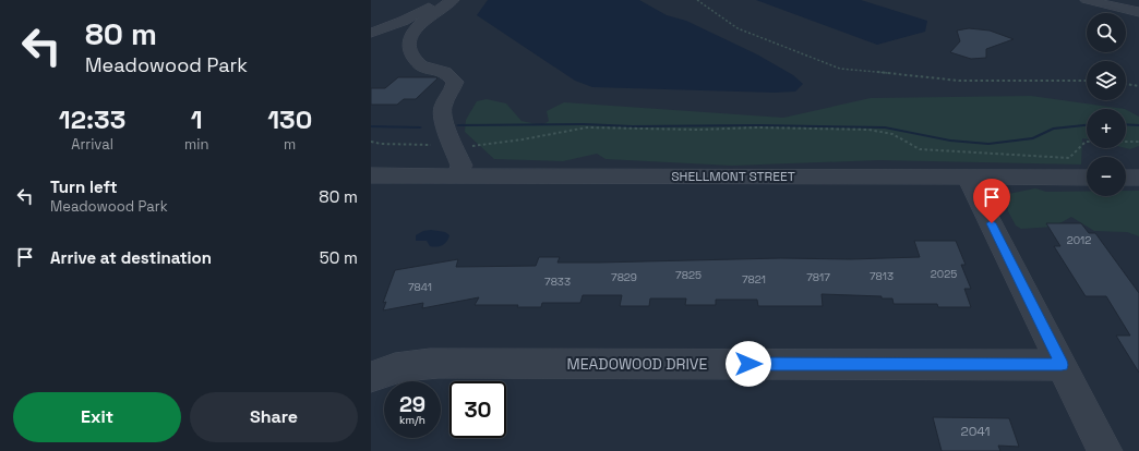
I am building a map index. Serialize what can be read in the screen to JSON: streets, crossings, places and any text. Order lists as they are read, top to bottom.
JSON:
{
  "streets": {
    "street": ["SHELLMONT STREET", "MEADOWOOD DRIVE"]
  },
  "house_numbers": [
    "2012",
    "2025",
    "7825",
    "7813",
    "7829",
    "7817",
    "7821",
    "7833",
    "7841",
    "2041"
  ],
  "page": {
    "turn": ["80 m", "Meadowood Park"],
    "map_buttons": ["+", "−"],
    "eta": [
      "12:33",
      "Arrival",
      "1",
      "min",
      "130",
      "m"
    ],
    "list": [
      {
        "name": "Turn left",
        "note": "Meadowood Park",
        "value": "80 m"
      },
      {
        "name": "Arrive at destination",
        "value": "50 m"
      }
    ],
    "speed": "29 km/h",
    "limit": "30",
    "buttons": ["Exit", "Share"]
  }
}
